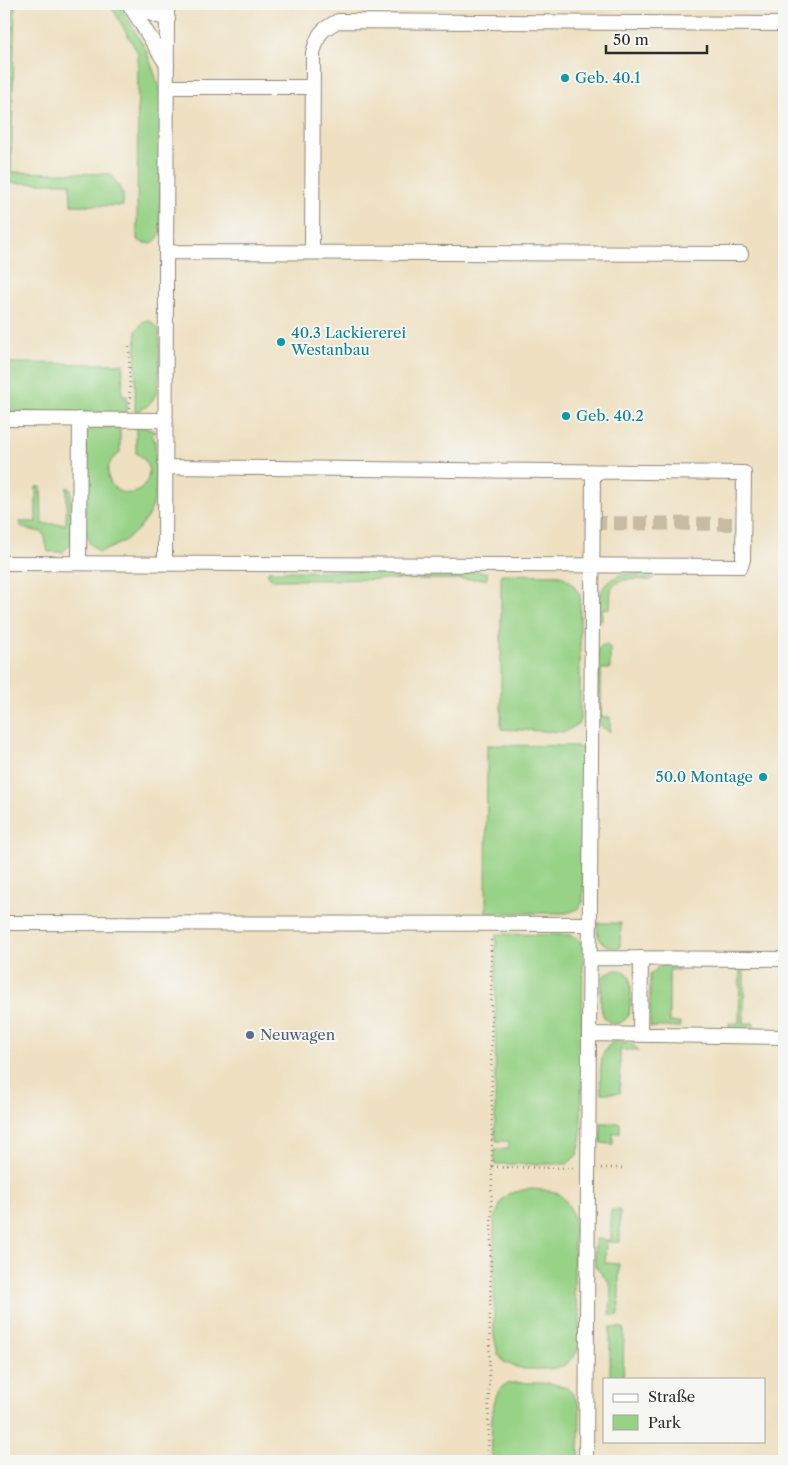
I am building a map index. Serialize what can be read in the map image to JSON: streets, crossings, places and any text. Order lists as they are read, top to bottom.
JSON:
{
  "places": [
    "Geb. 40.1",
    "40.3 Lackiererei Westanbau",
    "Geb. 40.2",
    "50.0 Montage",
    "Neuwagen"
  ],
  "legend": ["Straße", "Park"],
  "scale_bar": "50 m"
}
